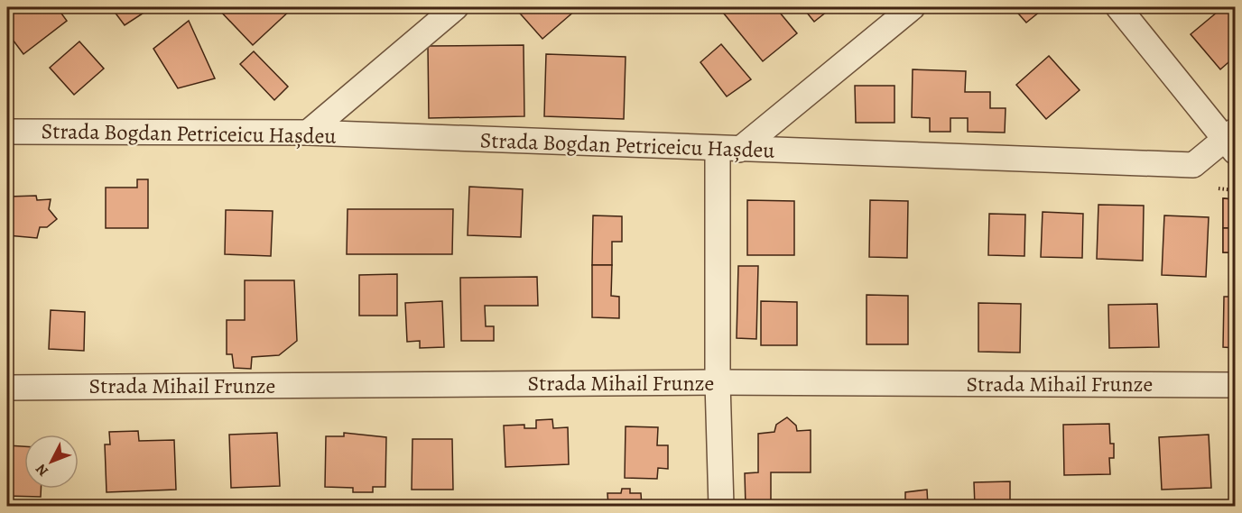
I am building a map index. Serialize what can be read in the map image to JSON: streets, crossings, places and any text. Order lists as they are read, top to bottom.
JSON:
{
  "streets": {
    "street": ["Strada Bogdan Petriceicu Hașdeu", "Strada Mihail Frunze"]
  },
  "north": "bottom left"
}
